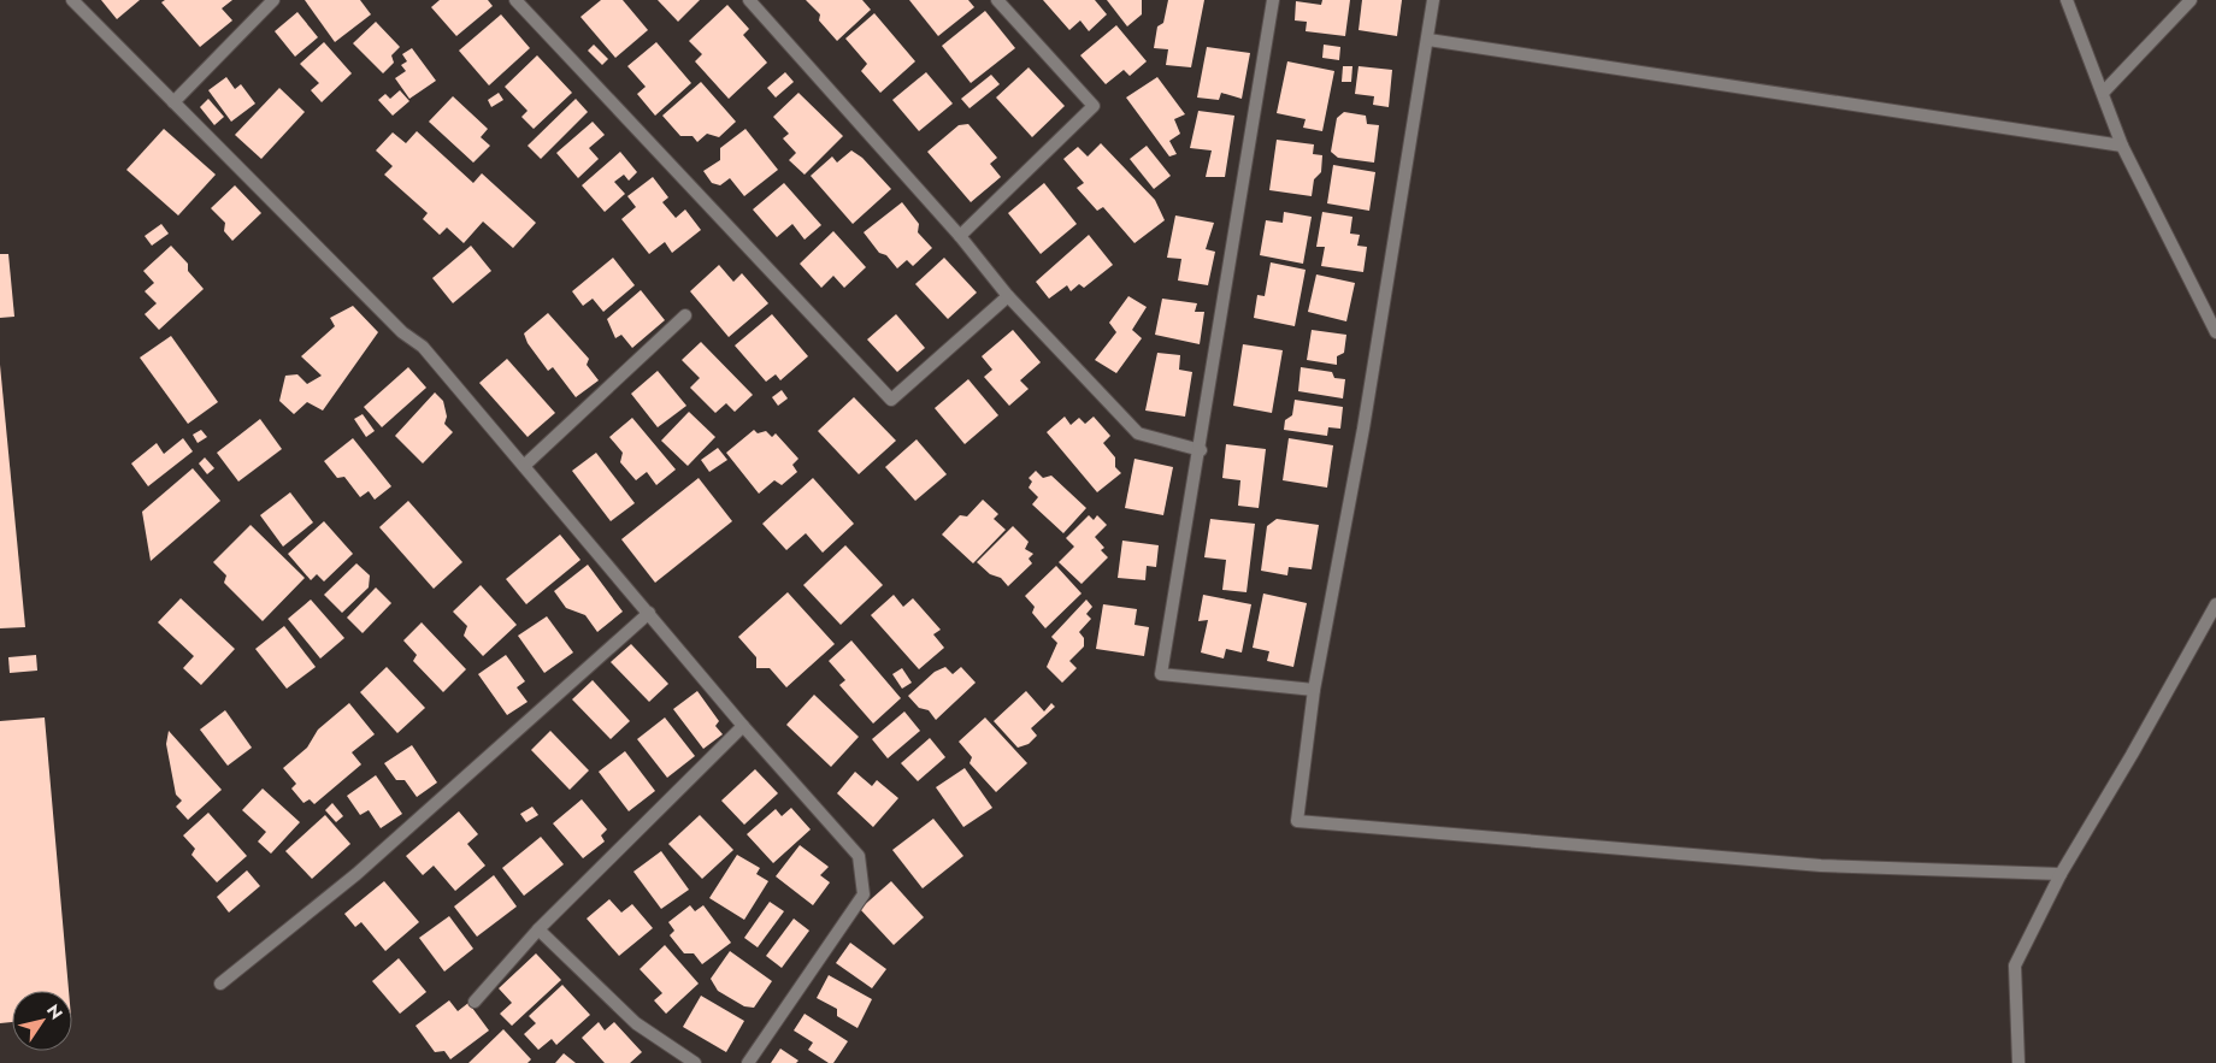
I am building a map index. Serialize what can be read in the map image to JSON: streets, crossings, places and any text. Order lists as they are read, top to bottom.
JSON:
{
  "north": "top right"
}
